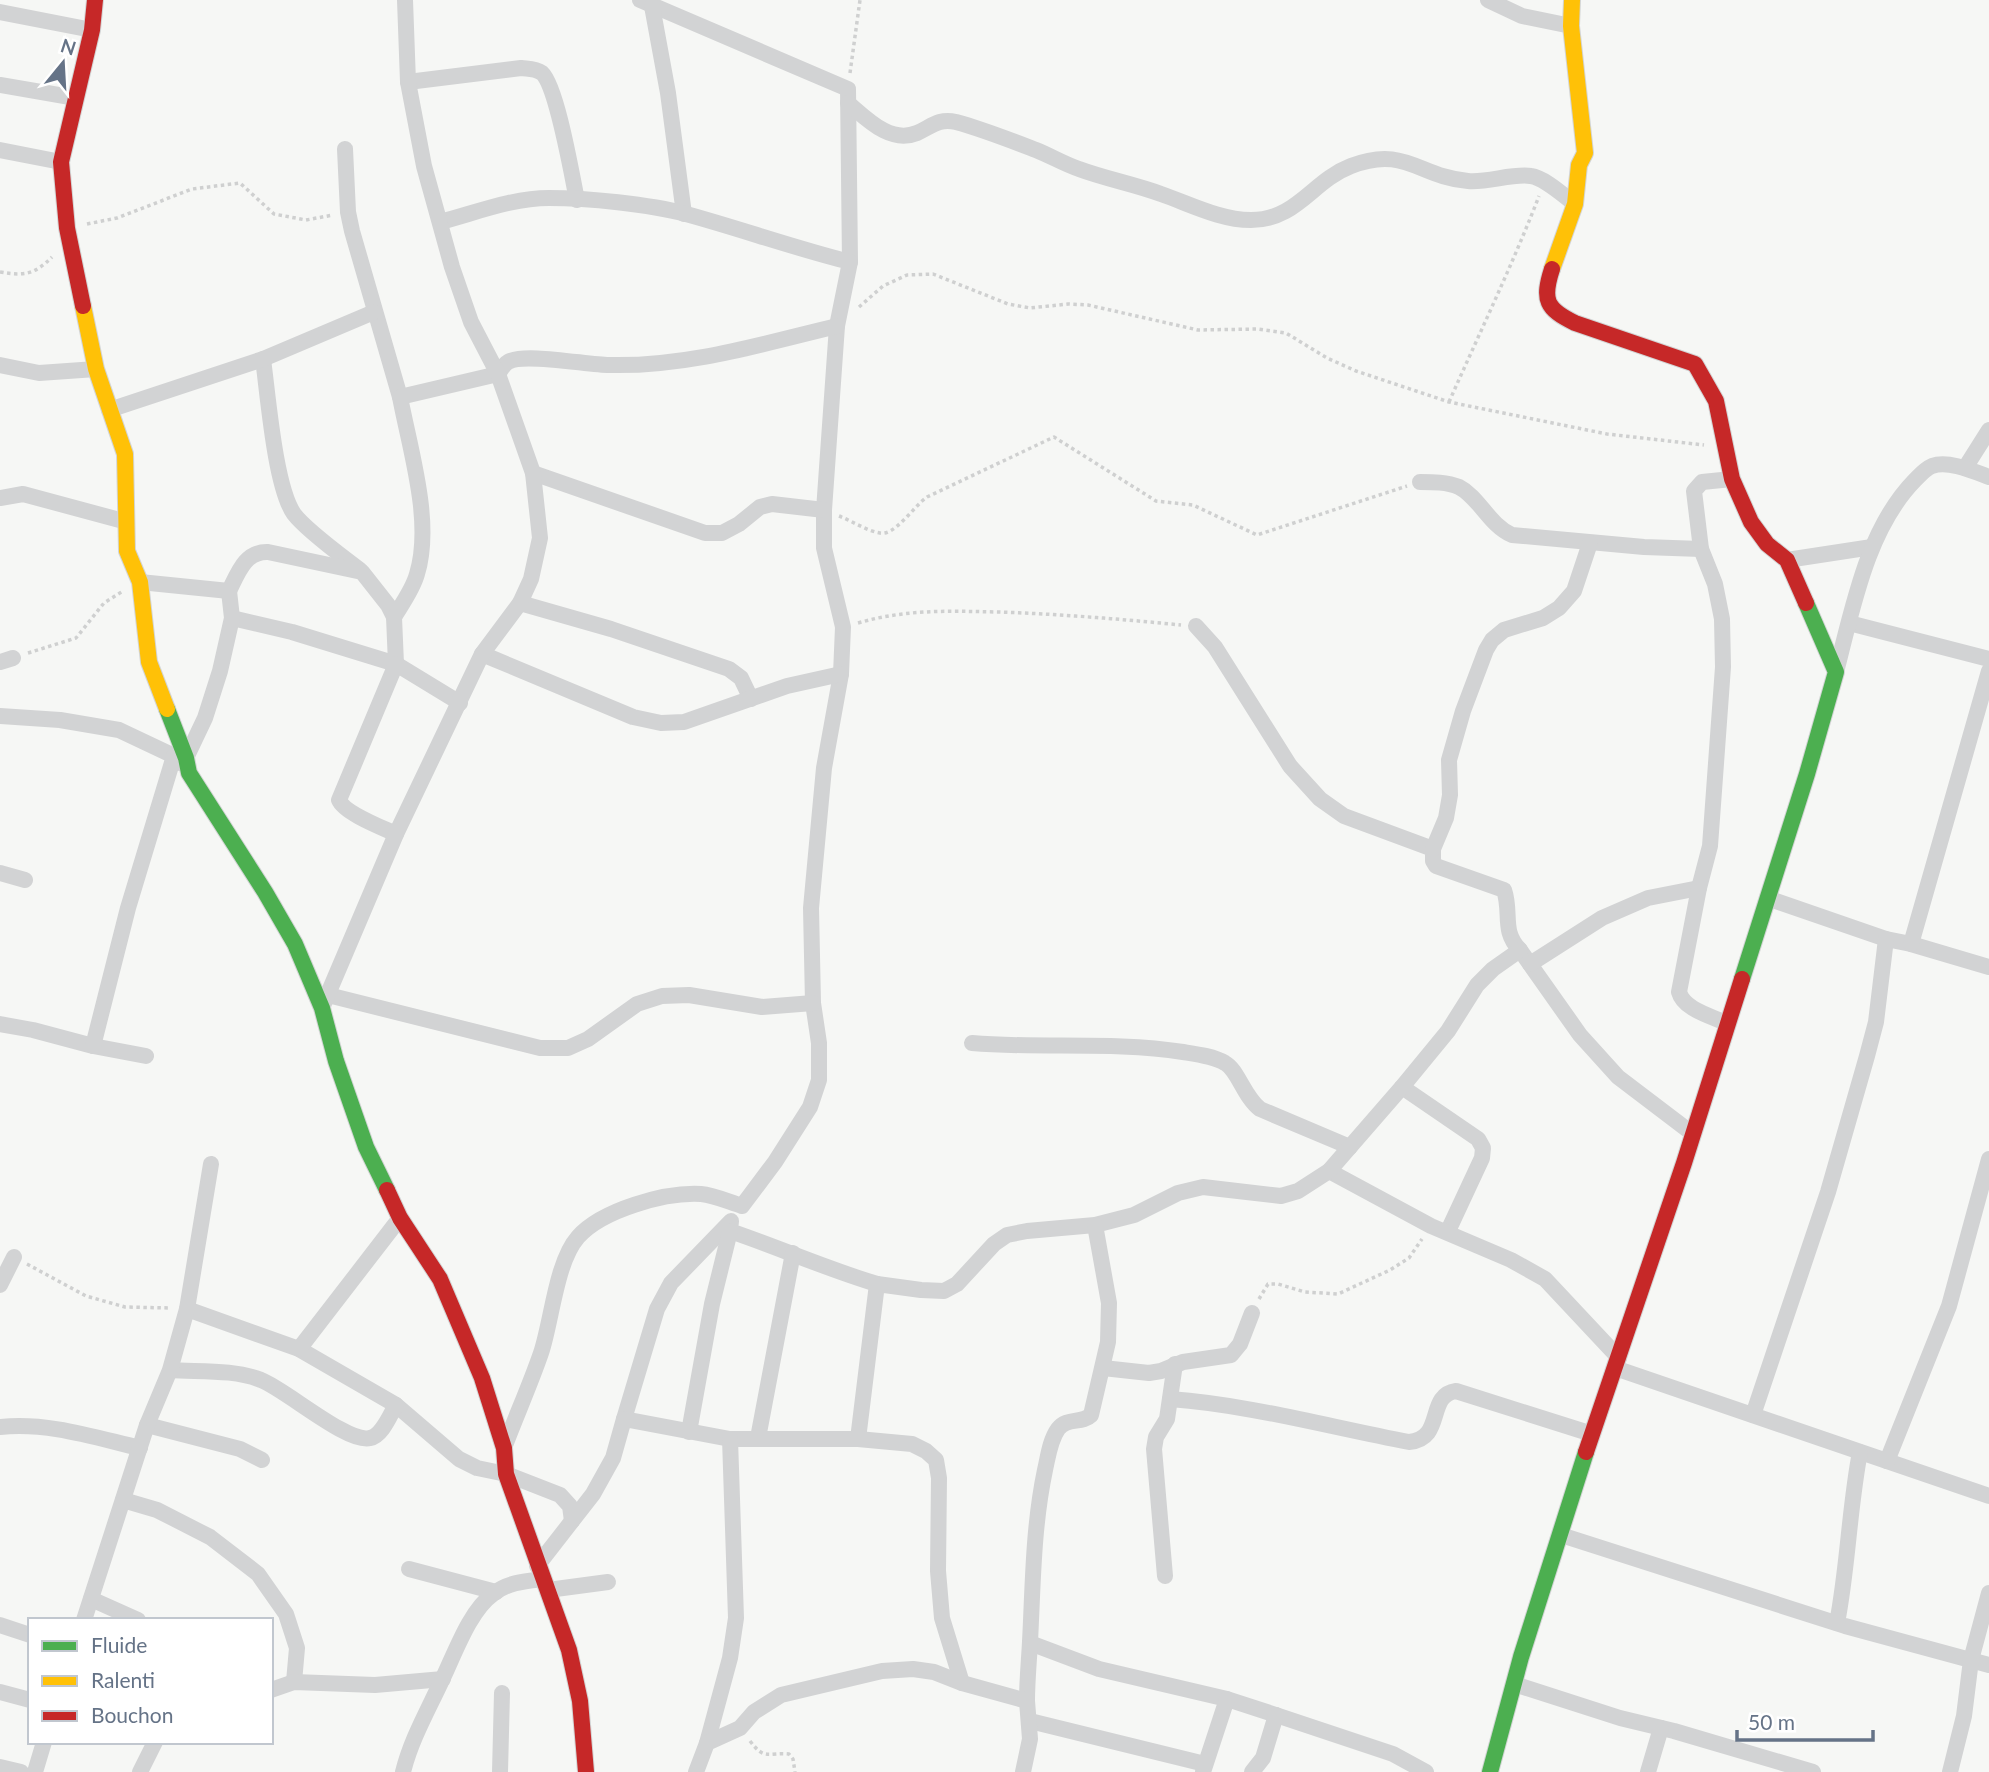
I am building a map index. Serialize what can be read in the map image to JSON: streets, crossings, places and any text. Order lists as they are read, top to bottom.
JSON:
{
  "legend": ["Fluide", "Ralenti", "Bouchon"],
  "scale_bar": "50 m",
  "north": "top"
}
